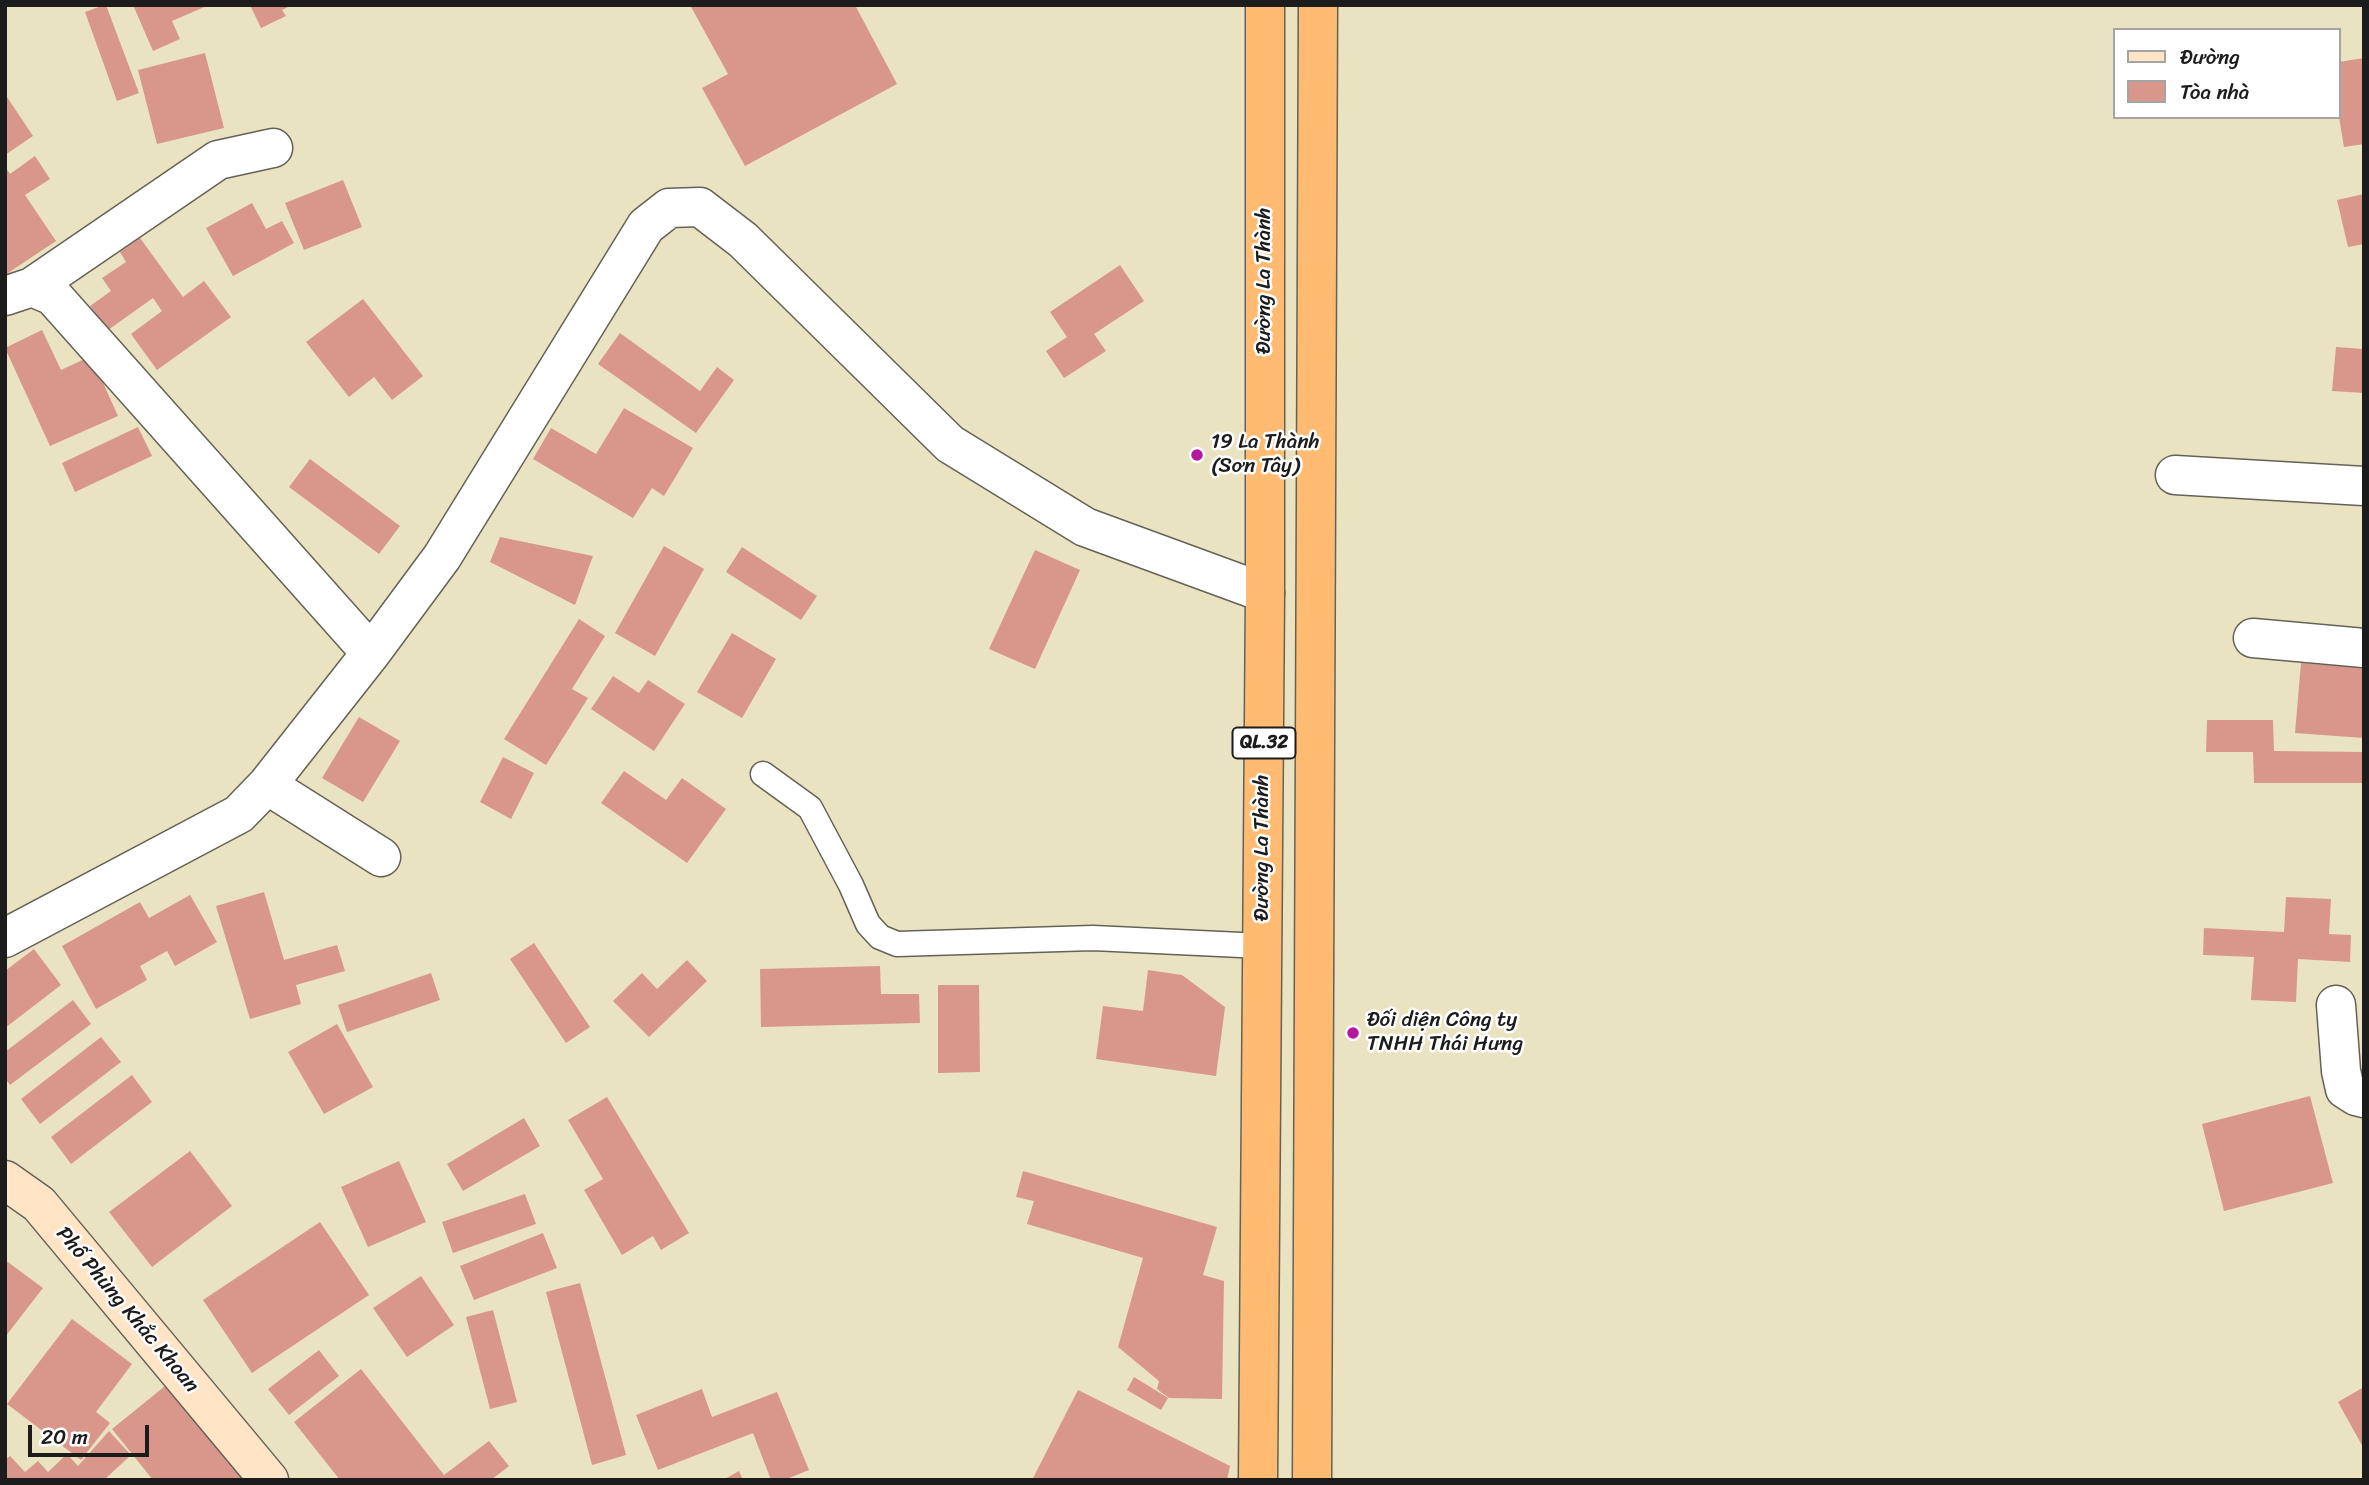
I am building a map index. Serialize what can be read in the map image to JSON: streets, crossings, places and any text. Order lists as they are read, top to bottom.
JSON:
{
  "streets": {
    "highway": ["Đường La Thành", "QL.32"],
    "main road": ["Phố Phùng Khắc Khoan"]
  },
  "places": ["19 La Thành (Sơn Tây)", "Đối diện Công ty TNHH Thái Hưng"],
  "legend": ["Đường", "Tòa nhà"],
  "scale_bar": "20 m"
}
